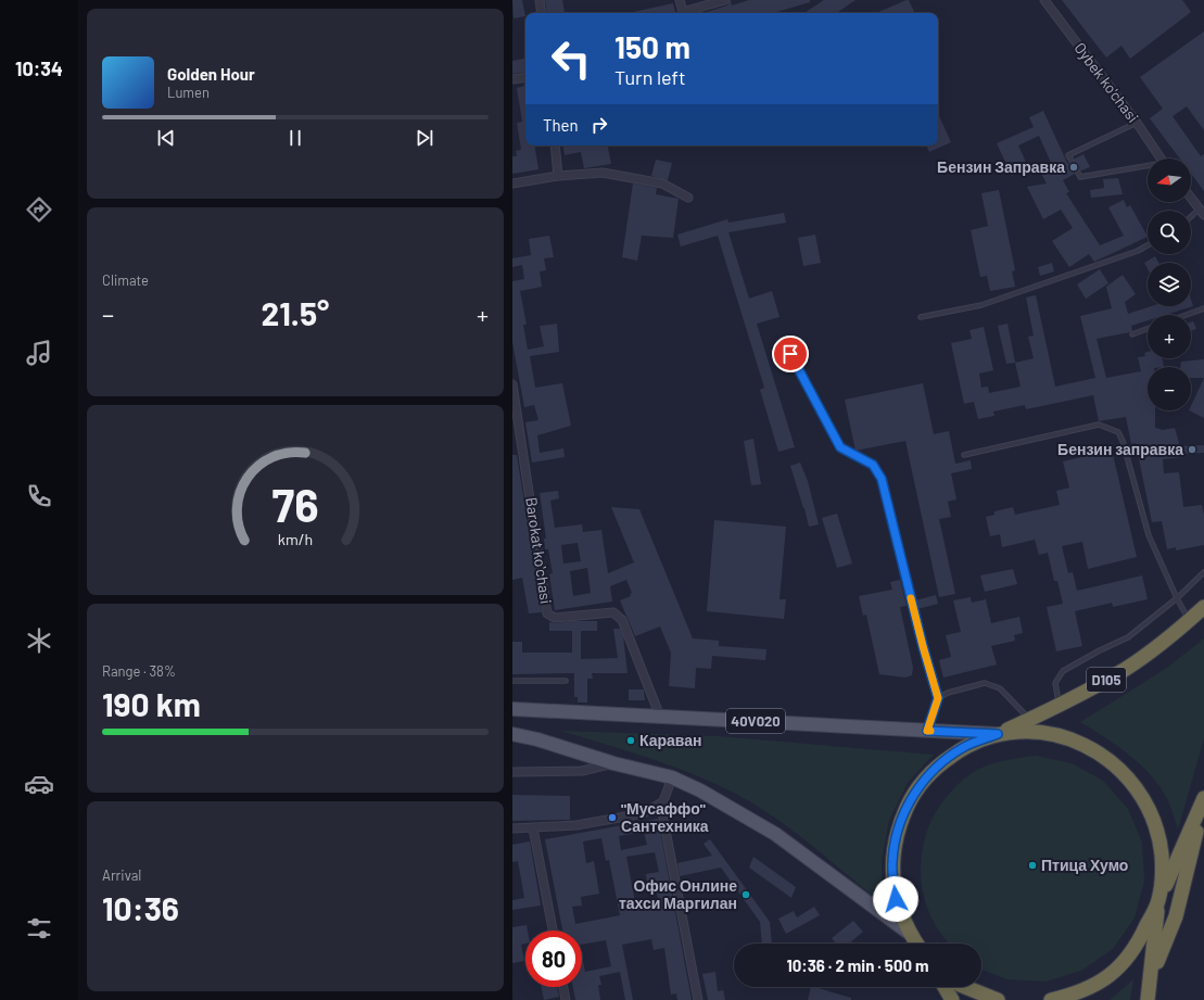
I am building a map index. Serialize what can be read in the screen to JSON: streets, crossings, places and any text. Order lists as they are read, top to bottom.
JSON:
{
  "streets": {
    "highway": ["D105"],
    "main road": ["40V020"],
    "street": ["Oybek ko'chasi", "Barokat koʻchasi"]
  },
  "crossings": [
    ["Barokat koʻchasi", "40V020"],
    ["D105", "40V020"]
  ],
  "places": [
    "Бензин Заправка",
    "Бензин заправка",
    "Караван",
    "\"Мусаффо\" Сантехника",
    "Птица Хумо",
    "Офис Онлине тахси Маргилан"
  ],
  "north": "left",
  "page": {
    "tabs": "10:34",
    "turn": ["150 m", "Turn left"],
    "song": ["Golden Hour", "Lumen"],
    "then": "Then",
    "map_buttons": ["+", "−"],
    "tile": [
      "Climate",
      ["Range · 38%", "190 km"],
      ["Arrival", "10:36"]
    ],
    "heat": ["−", "21.5°", "+"],
    "limit": "80",
    "trip": "10:36 · 2 min · 500 m",
    "gauge": ["76", "km/h"]
  }
}
